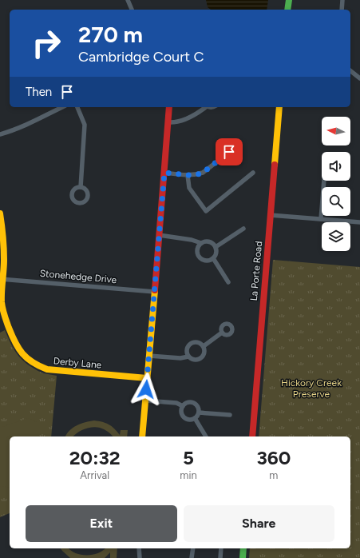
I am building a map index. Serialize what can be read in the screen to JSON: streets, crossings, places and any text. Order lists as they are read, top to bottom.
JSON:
{
  "streets": {
    "street": ["La Porte Road", "Stonehedge Drive", "Derby Lane"]
  },
  "crossings": [
    ["Stonehedge Drive", "Derby Lane"]
  ],
  "parks": ["Hickory Creek Preserve"],
  "north": "left",
  "page": {
    "turn": ["270 m", "Cambridge Court C"],
    "then": "Then",
    "eta": [
      "20:32",
      "Arrival",
      "5",
      "min",
      "360",
      "m"
    ],
    "buttons": ["Exit", "Share"]
  }
}
